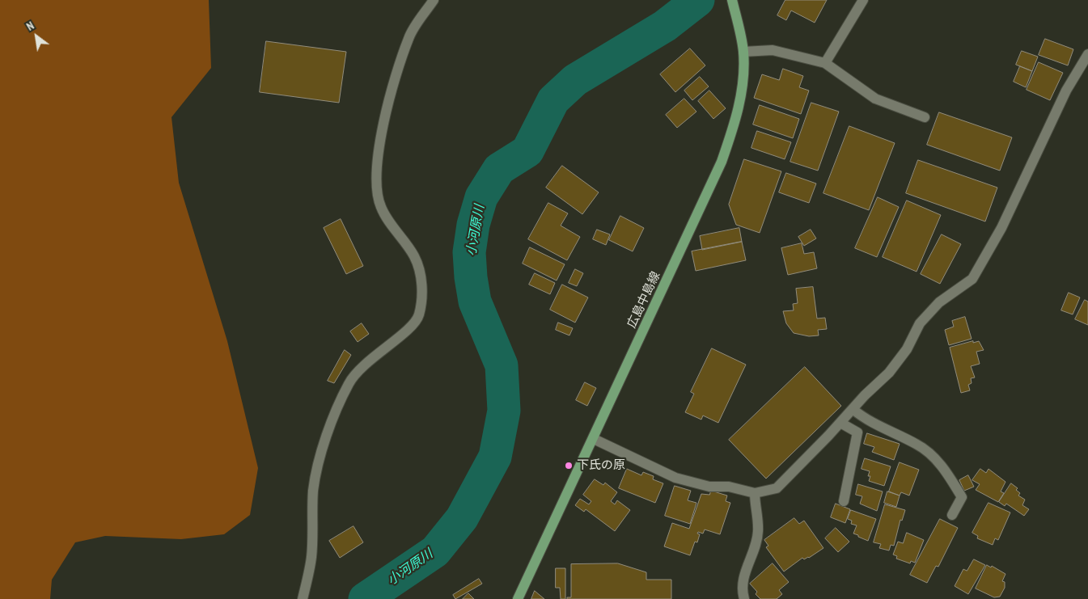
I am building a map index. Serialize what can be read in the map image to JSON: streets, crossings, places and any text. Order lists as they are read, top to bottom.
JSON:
{
  "streets": {
    "main road": ["広島中島線"]
  },
  "water": ["小河原川"],
  "places": ["下氏の原"],
  "north": "top left"
}
